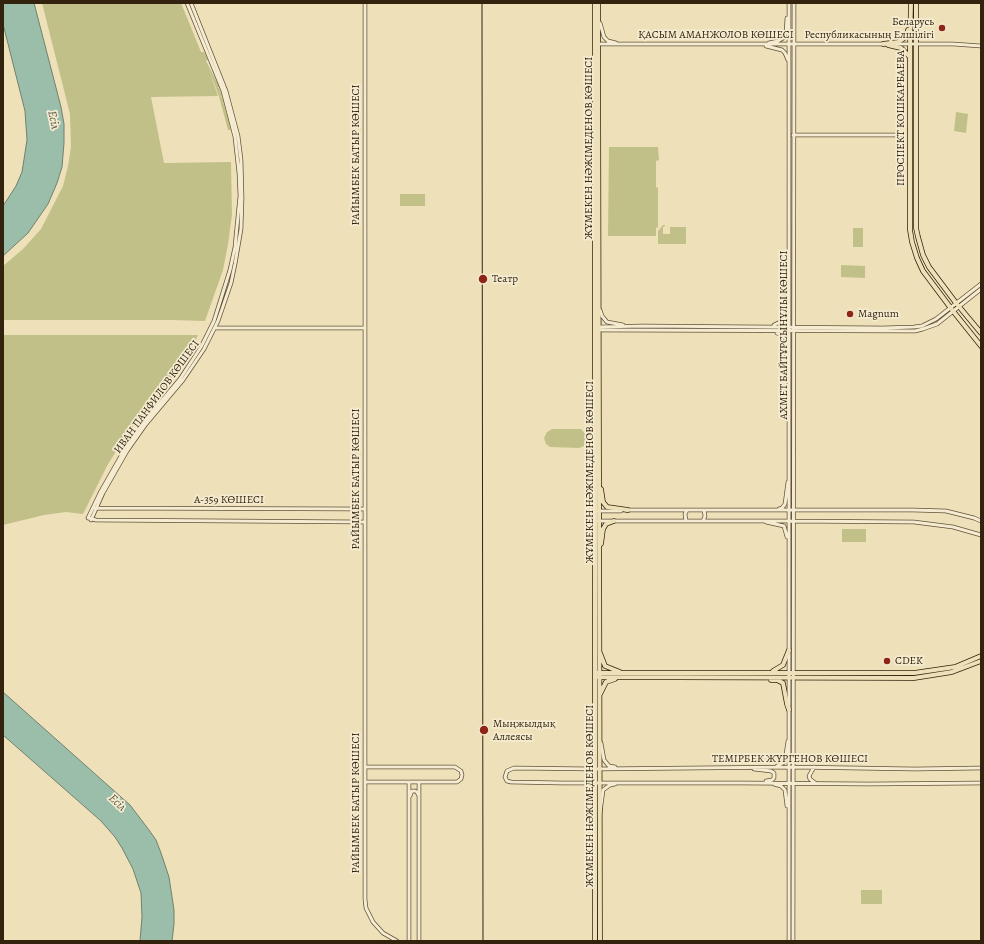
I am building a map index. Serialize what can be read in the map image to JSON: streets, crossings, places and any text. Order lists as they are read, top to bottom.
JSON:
{
  "streets": {
    "main road": ["ПРОСПЕКТ КОШКАРБАЕВА", "ЖҰМЕКЕН НӘЖІМЕДЕНОВ КӨШЕСІ"],
    "street": [
      "ҚАСЫМ АМАНЖОЛОВ КӨШЕСІ",
      "РАЙЫМБЕК БАТЫР КӨШЕСІ",
      "АХМЕТ БАЙТҰРСЫНҰЛЫ КӨШЕСІ",
      "ИВАН ПАНФИЛОВ КӨШЕСІ",
      "А-359 КӨШЕСІ",
      "ТЕМІРБЕК ЖҮРГЕНОВ КӨШЕСІ"
    ]
  },
  "crossings": [
    ["ҚАСЫМ АМАНЖОЛОВ КӨШЕСІ", "ПРОСПЕКТ КОШКАРБАЕВА"],
    ["ҚАСЫМ АМАНЖОЛОВ КӨШЕСІ", "ЖҰМЕКЕН НӘЖІМЕДЕНОВ КӨШЕСІ"],
    ["ҚАСЫМ АМАНЖОЛОВ КӨШЕСІ", "АХМЕТ БАЙТҰРСЫНҰЛЫ КӨШЕСІ"],
    ["ЖҰМЕКЕН НӘЖІМЕДЕНОВ КӨШЕСІ", "ТЕМІРБЕК ЖҮРГЕНОВ КӨШЕСІ"],
    ["РАЙЫМБЕК БАТЫР КӨШЕСІ", "ИВАН ПАНФИЛОВ КӨШЕСІ"],
    ["РАЙЫМБЕК БАТЫР КӨШЕСІ", "А-359 КӨШЕСІ"],
    ["ИВАН ПАНФИЛОВ КӨШЕСІ", "А-359 КӨШЕСІ"]
  ],
  "water": ["Есіл"],
  "places": [
    "Беларусь Республикасының Елшілігі",
    "Театр",
    "Magnum",
    "CDEK",
    "Мыңжылдық Аллеясы"
  ]
}
